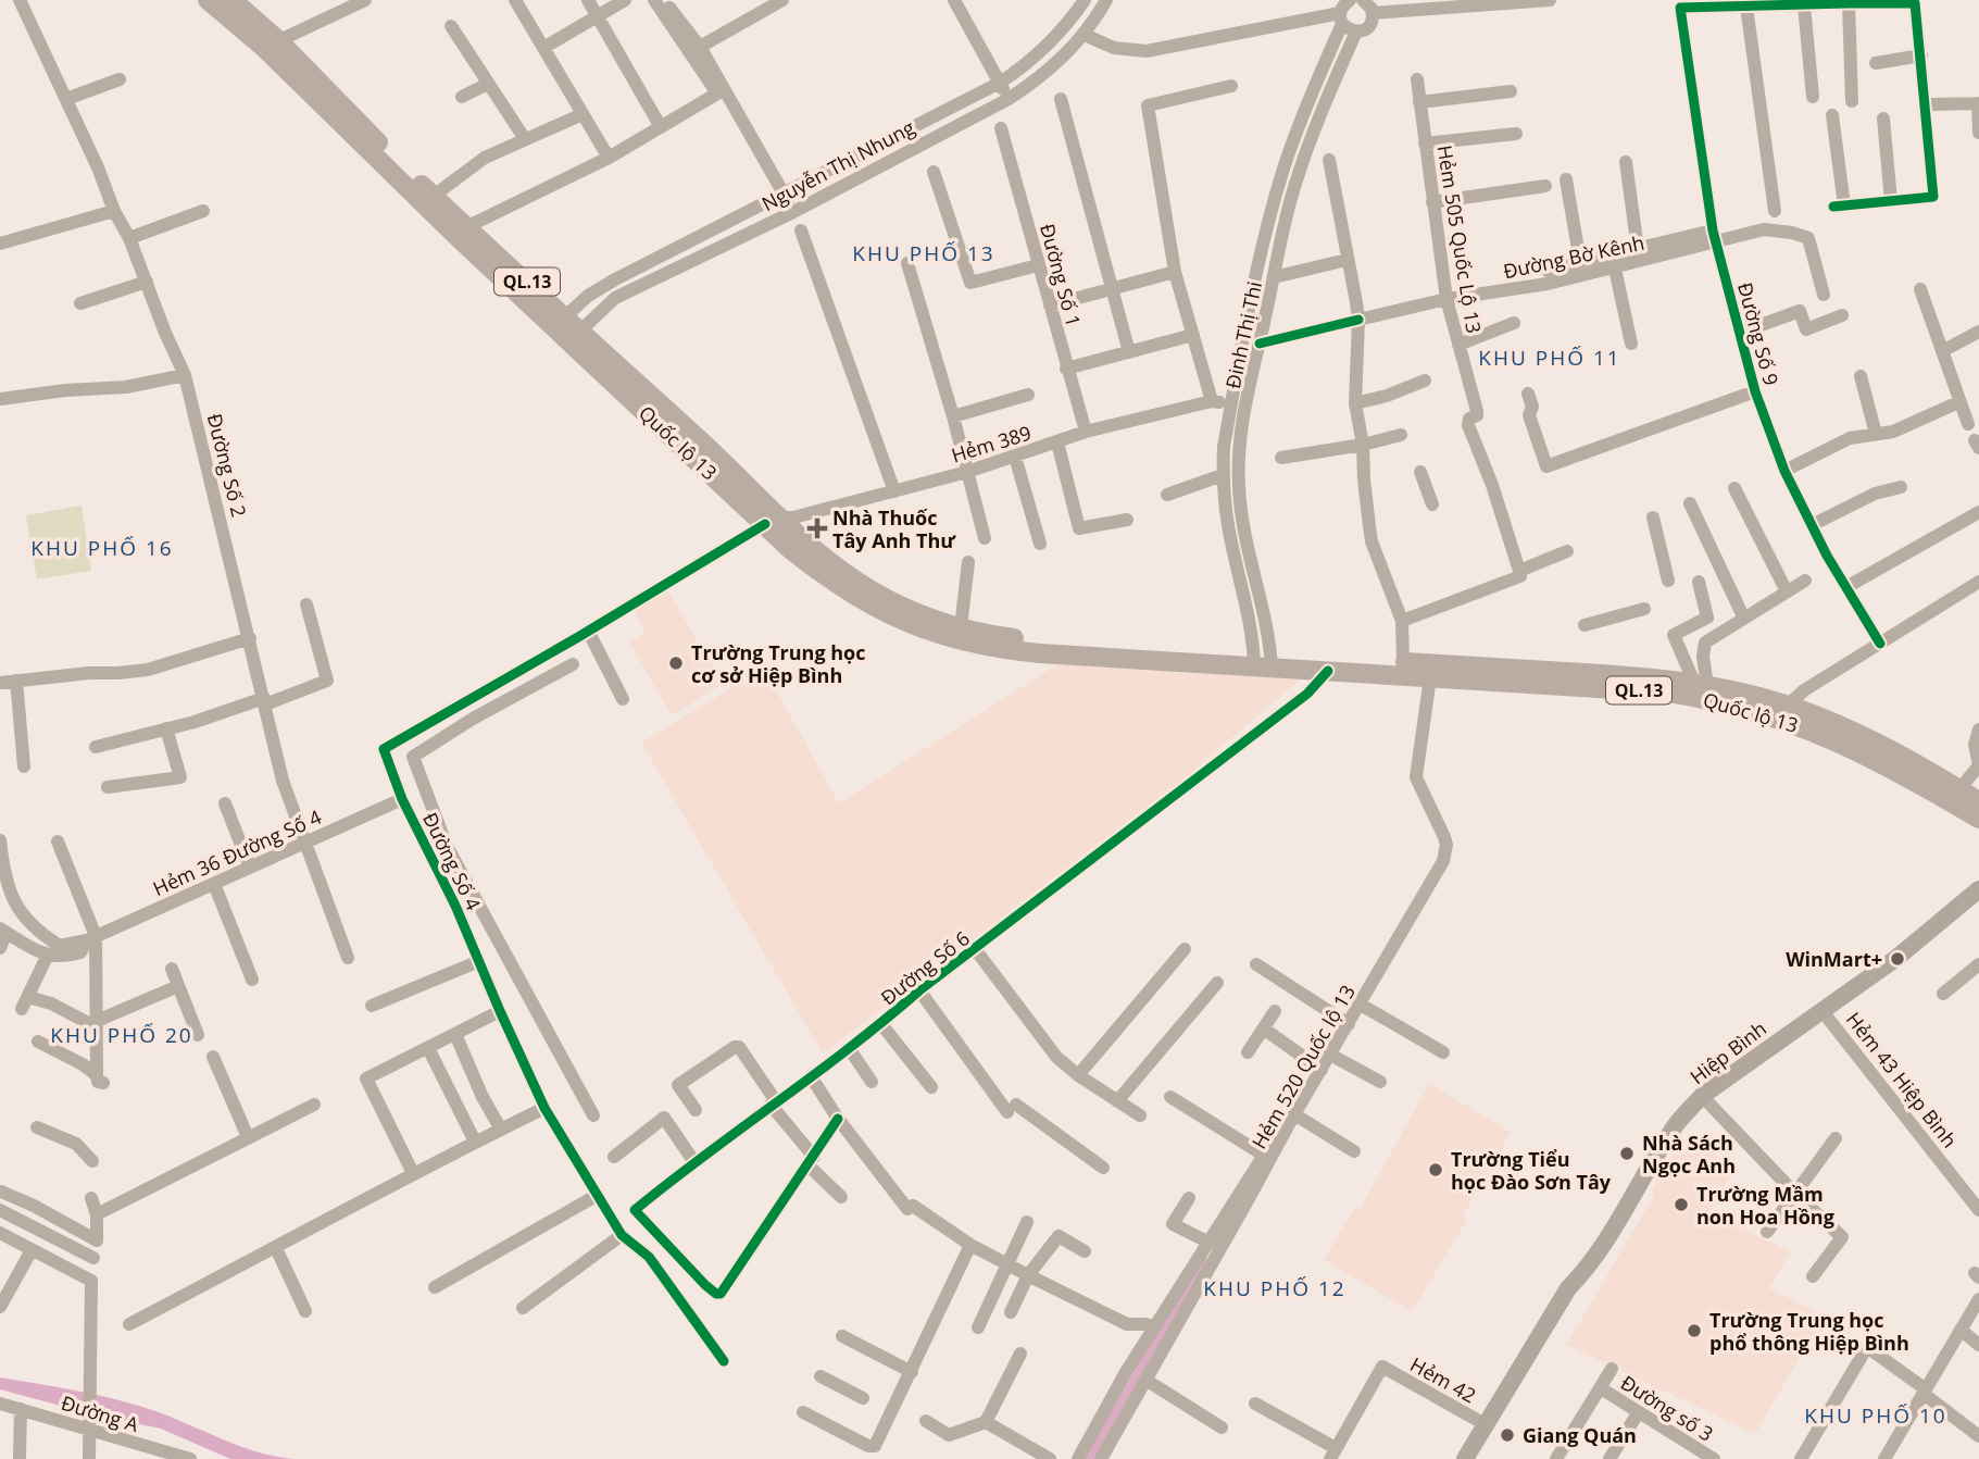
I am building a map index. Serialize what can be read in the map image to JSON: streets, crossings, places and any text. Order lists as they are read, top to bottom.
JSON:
{
  "streets": {
    "highway": ["QL.13", "Quốc lộ 13"],
    "main road": ["Hiệp Bình"],
    "street": [
      "Nguyễn Thị Nhung",
      "Hẻm 505 Quốc Lộ 13",
      "Đường Bờ Kênh",
      "Đường Số 1",
      "Đường Số 9",
      "Đinh Thị Thi",
      "Hẻm 389",
      "Đường Số 2",
      "Hẻm 36 Đường Số 4",
      "Đường Số 4",
      "Đường Số 6",
      "Hẻm 520 Quốc lộ 13",
      "Hẻm 43 Hiệp Bình",
      "Hẻm 42",
      "Đường số 3",
      "Đường A"
    ]
  },
  "crossings": [
    ["Nguyễn Thị Nhung", "Quốc lộ 13"],
    ["Hẻm 505 Quốc Lộ 13", "Đường Bờ Kênh"],
    ["Đường Bờ Kênh", "Đường Số 9"],
    ["Đường Số 1", "Hẻm 389"],
    ["Đinh Thị Thi", "Quốc lộ 13"],
    ["Quốc lộ 13", "Hẻm 389"],
    ["Quốc lộ 13", "Đường Số 4"],
    ["Quốc lộ 13", "Đường Số 6"],
    ["Quốc lộ 13", "Hẻm 520 Quốc lộ 13"],
    ["Hẻm 389", "Đường Số 4"],
    ["Đường Số 2", "Hẻm 36 Đường Số 4"],
    ["Hẻm 36 Đường Số 4", "Đường Số 4"],
    ["Hiệp Bình", "Hẻm 43 Hiệp Bình"],
    ["Hiệp Bình", "Hẻm 42"]
  ],
  "districts": [
    "KHU PHỐ 13",
    "KHU PHỐ 11",
    "KHU PHỐ 16",
    "KHU PHỐ 20",
    "KHU PHỐ 12",
    "KHU PHỐ 10"
  ],
  "places": {
    "health": ["Nhà Thuốc Tây Anh Thư"],
    "other": [
      "Trường Trung học cơ sở Hiệp Bình",
      "WinMart+",
      "Nhà Sách Ngọc Anh",
      "Trường Tiểu học Đào Sơn Tây",
      "Trường Mầm non Hoa Hồng",
      "Trường Trung học phổ thông Hiệp Bình",
      "Giang Quán"
    ]
  }
}
